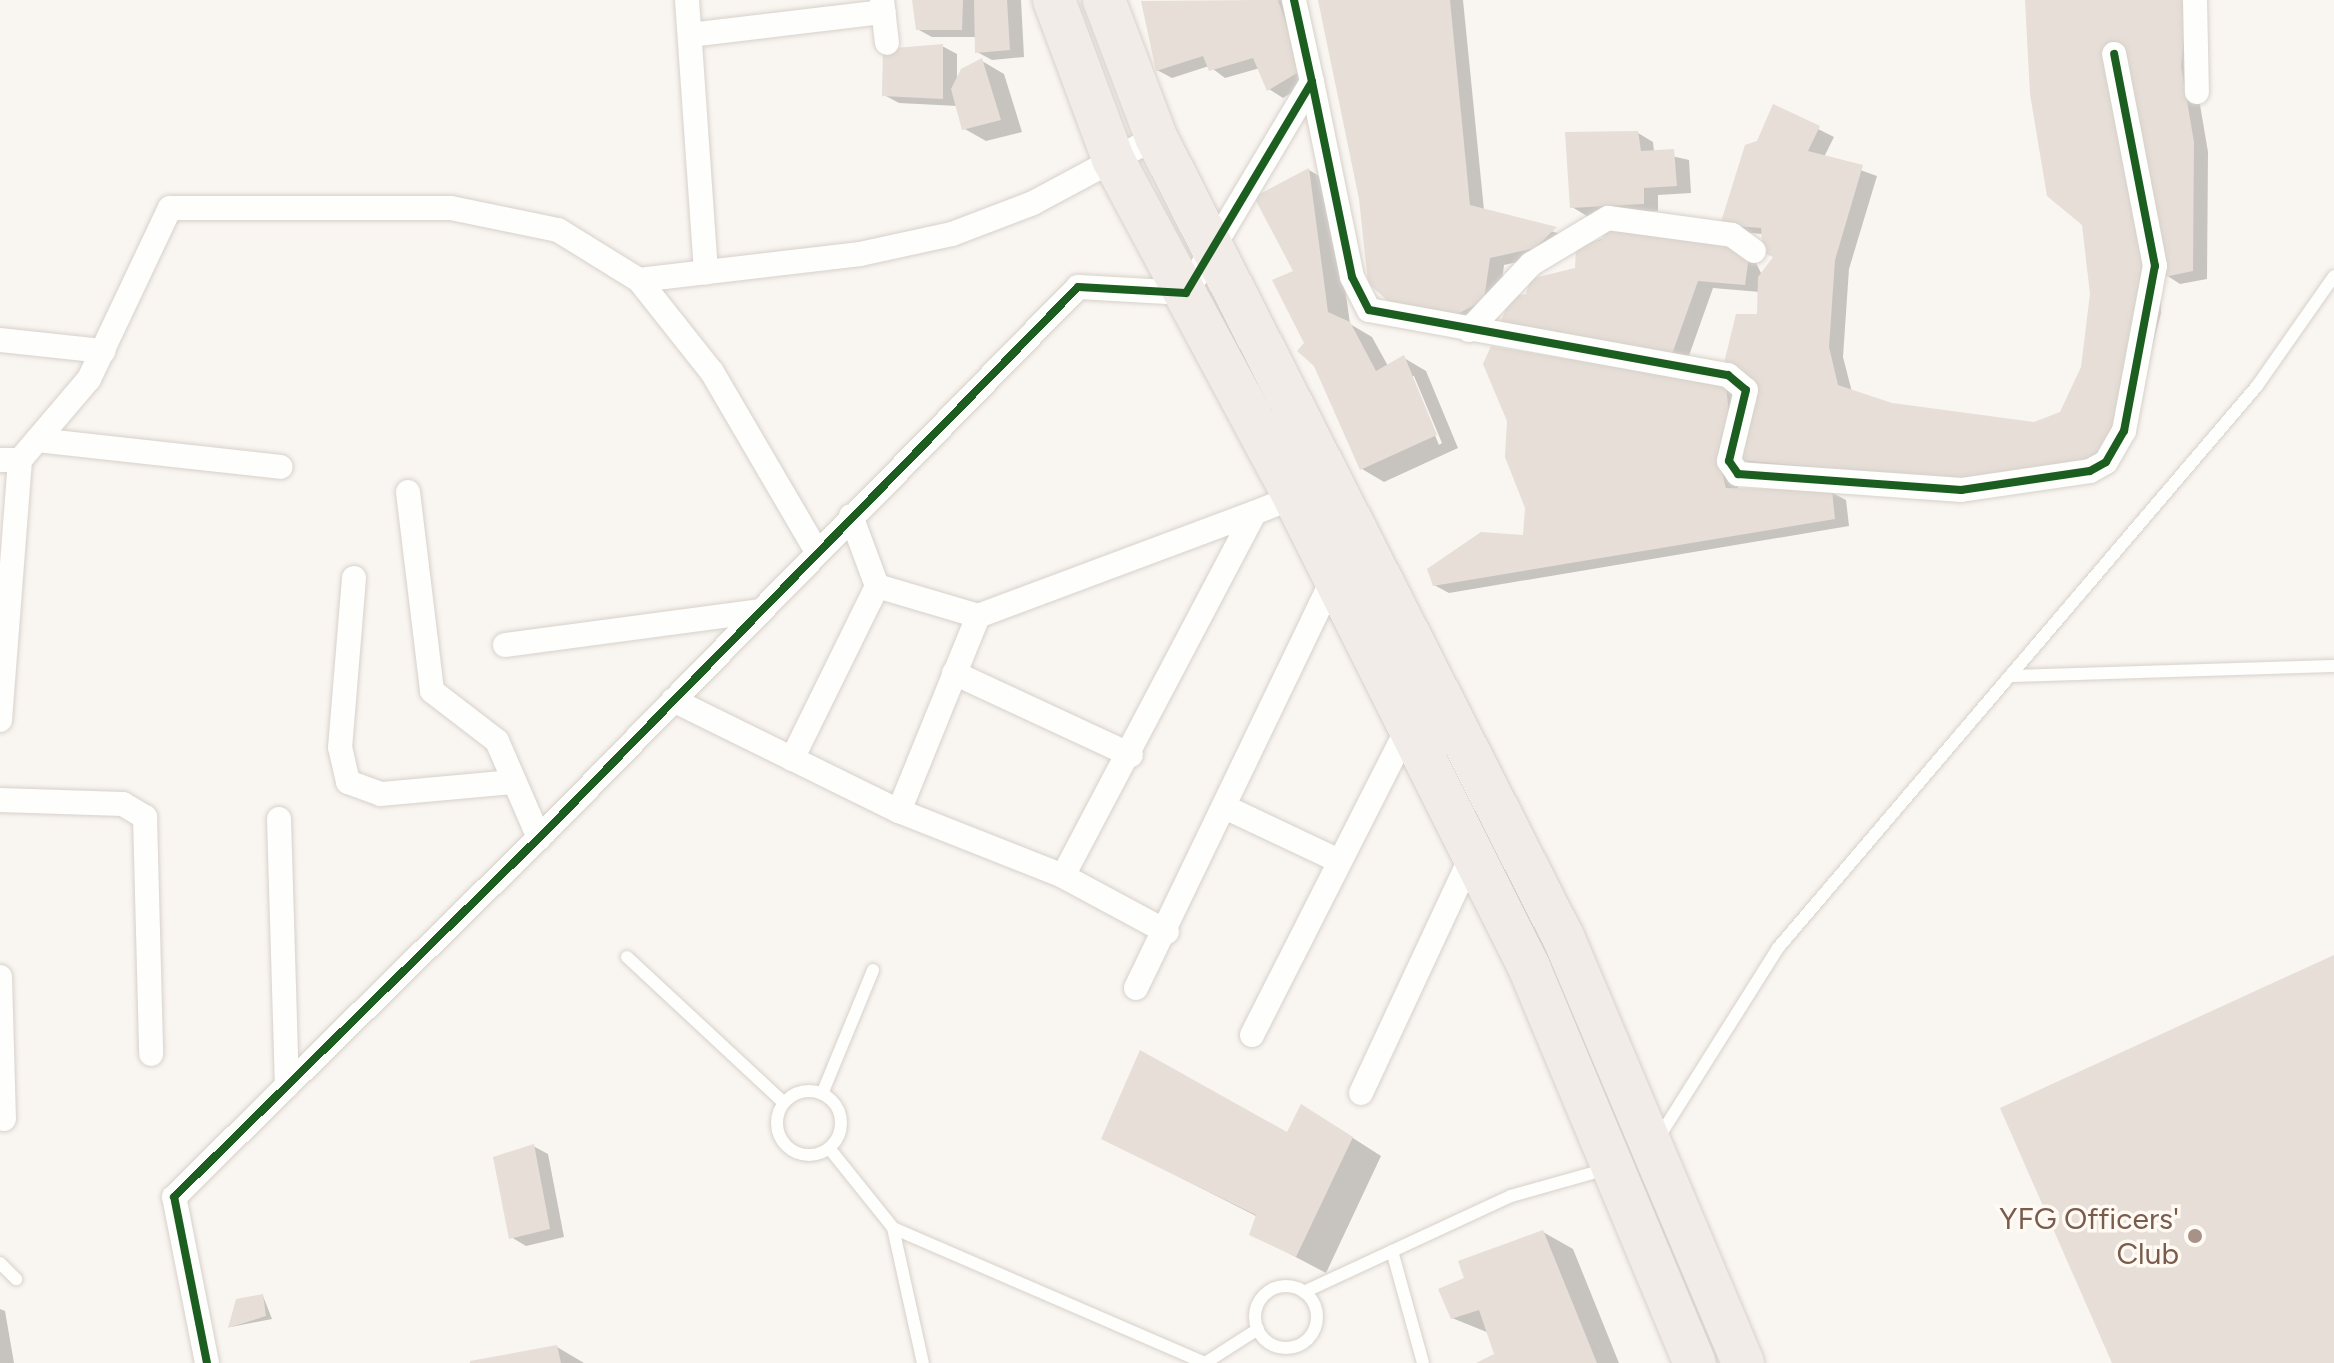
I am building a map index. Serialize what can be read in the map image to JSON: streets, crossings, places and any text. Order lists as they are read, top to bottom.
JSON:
{
  "places": ["YFG Officers' Club"]
}
